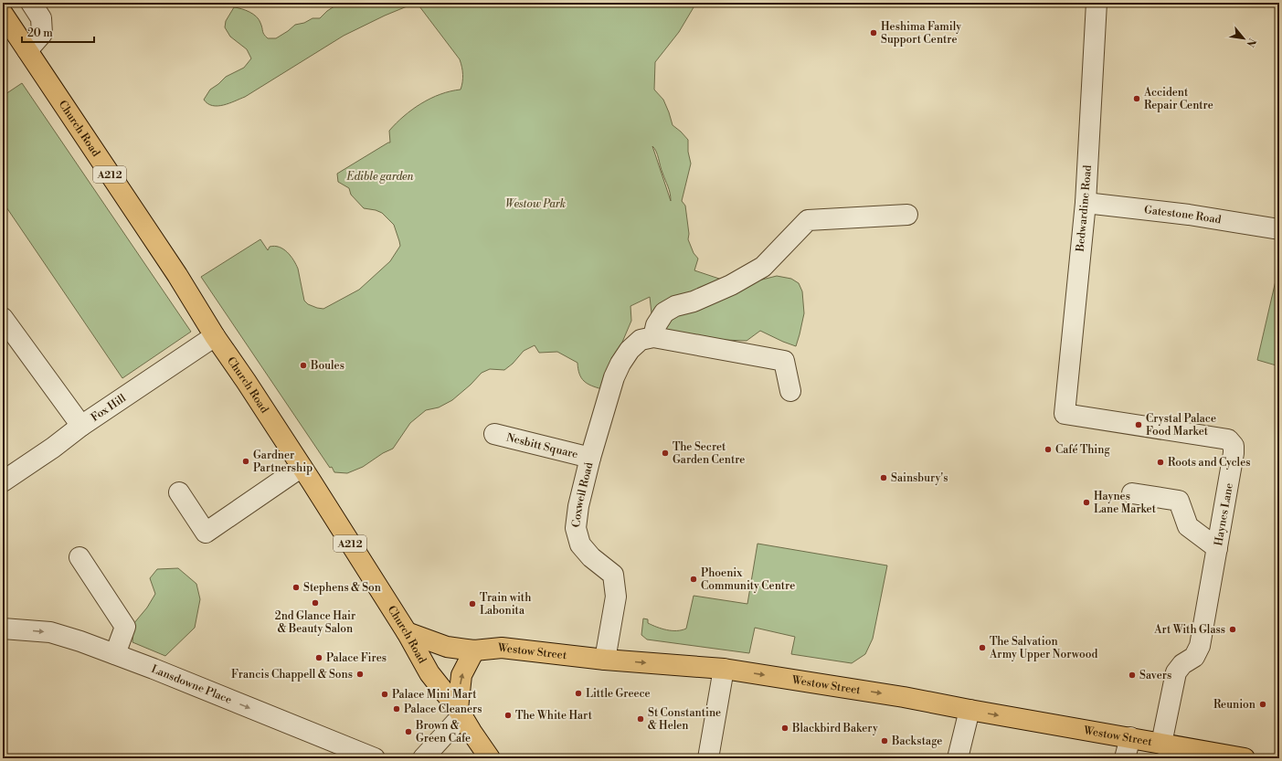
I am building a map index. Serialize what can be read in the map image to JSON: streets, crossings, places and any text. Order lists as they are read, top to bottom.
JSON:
{
  "streets": {
    "main road": ["Church Road", "A212", "Westow Street"],
    "street": [
      "Bedwardine Road",
      "Gatestone Road",
      "Fox Hill",
      "Nesbitt Square",
      "Coxwell Road",
      "Haynes Lane",
      "Lansdowne Place"
    ]
  },
  "crossings": [
    ["Church Road", "Fox Hill"],
    ["Church Road", "Westow Street"],
    ["Bedwardine Road", "Gatestone Road"],
    ["Bedwardine Road", "Haynes Lane"],
    ["Nesbitt Square", "Coxwell Road"],
    ["Coxwell Road", "Westow Street"],
    ["Haynes Lane", "Westow Street"]
  ],
  "one_way": ["Westow Street", "Lansdowne Place"],
  "parks": ["Edible garden", "Westow Park"],
  "places": [
    "Heshima Family Support Centre",
    "Accident Repair Centre",
    "Boules",
    "Crystal Palace Food Market",
    "Café Thing",
    "The Secret Garden Centre",
    "Gardner Partnership",
    "Roots and Cycles",
    "Sainsbury's",
    "Haynes Lane Market",
    "Phoenix Community Centre",
    "Stephens & Son",
    "2nd Glance Hair & Beauty Salon",
    "Train with Labonita",
    "Art With Glass",
    "The Salvation Army Upper Norwood",
    "Palace Fires",
    "Francis Chappell & Sons",
    "Savers",
    "Little Greece",
    "Palace Mini Mart",
    "Reunion",
    "Palace Cleaners",
    "The White Hart",
    "St Constantine & Helen",
    "Blackbird Bakery",
    "Brown & Green Cafe",
    "Backstage"
  ],
  "scale_bar": "20 m",
  "north": "bottom right"
}
